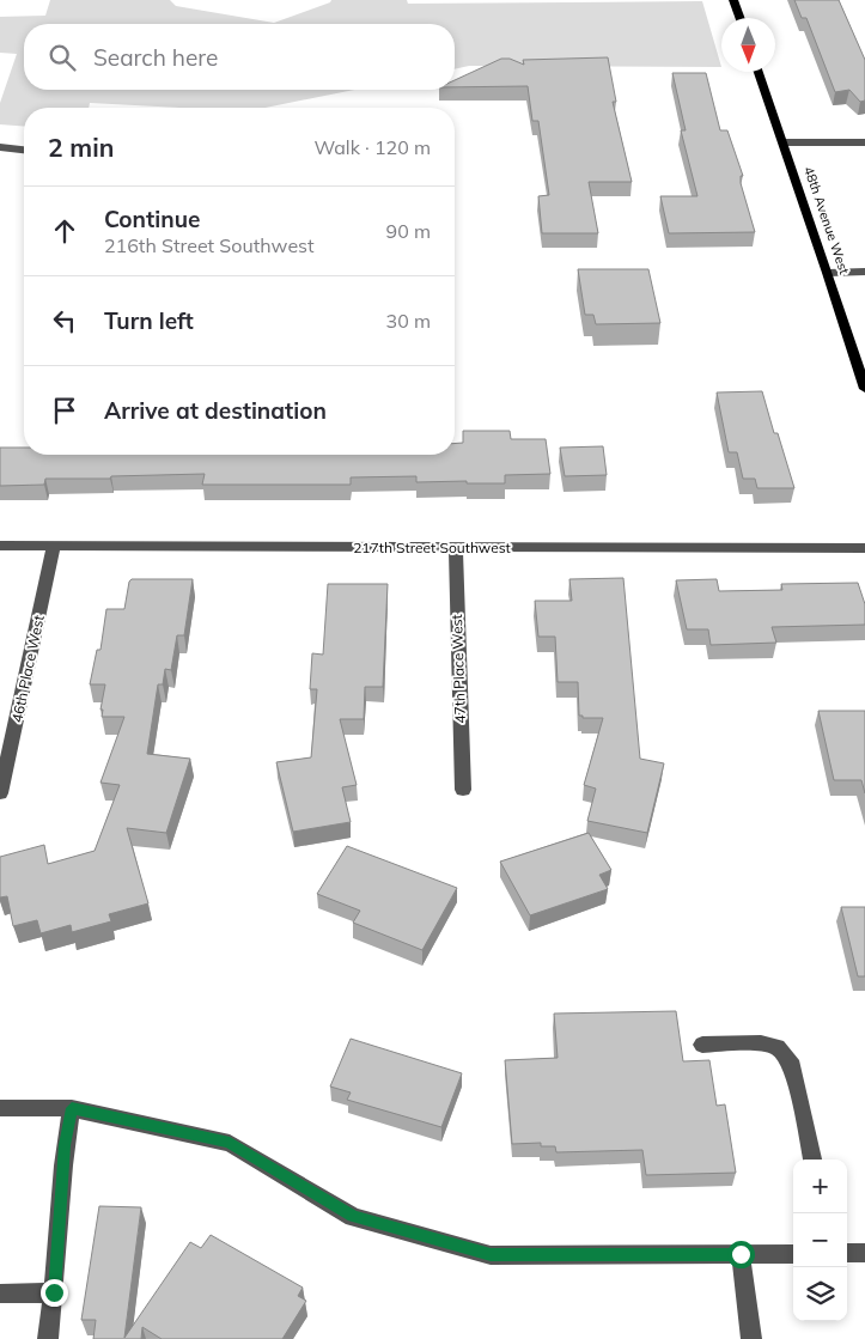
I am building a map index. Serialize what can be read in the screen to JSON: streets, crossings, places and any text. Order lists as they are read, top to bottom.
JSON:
{
  "streets": {
    "main road": ["48th Avenue West"],
    "street": ["217th Street Southwest", "46th Place West", "47th Place West"]
  },
  "crossings": [
    ["217th Street Southwest", "46th Place West"],
    ["217th Street Southwest", "47th Place West"]
  ],
  "north": "bottom",
  "page": {
    "search": "Search here",
    "heading": ["2 min", "Walk · 120 m"],
    "list": [
      ["Continue", "216th Street Southwest", "90 m"],
      ["Turn left", "30 m"],
      "Arrive at destination"
    ],
    "map_buttons": ["+", "−"]
  }
}
